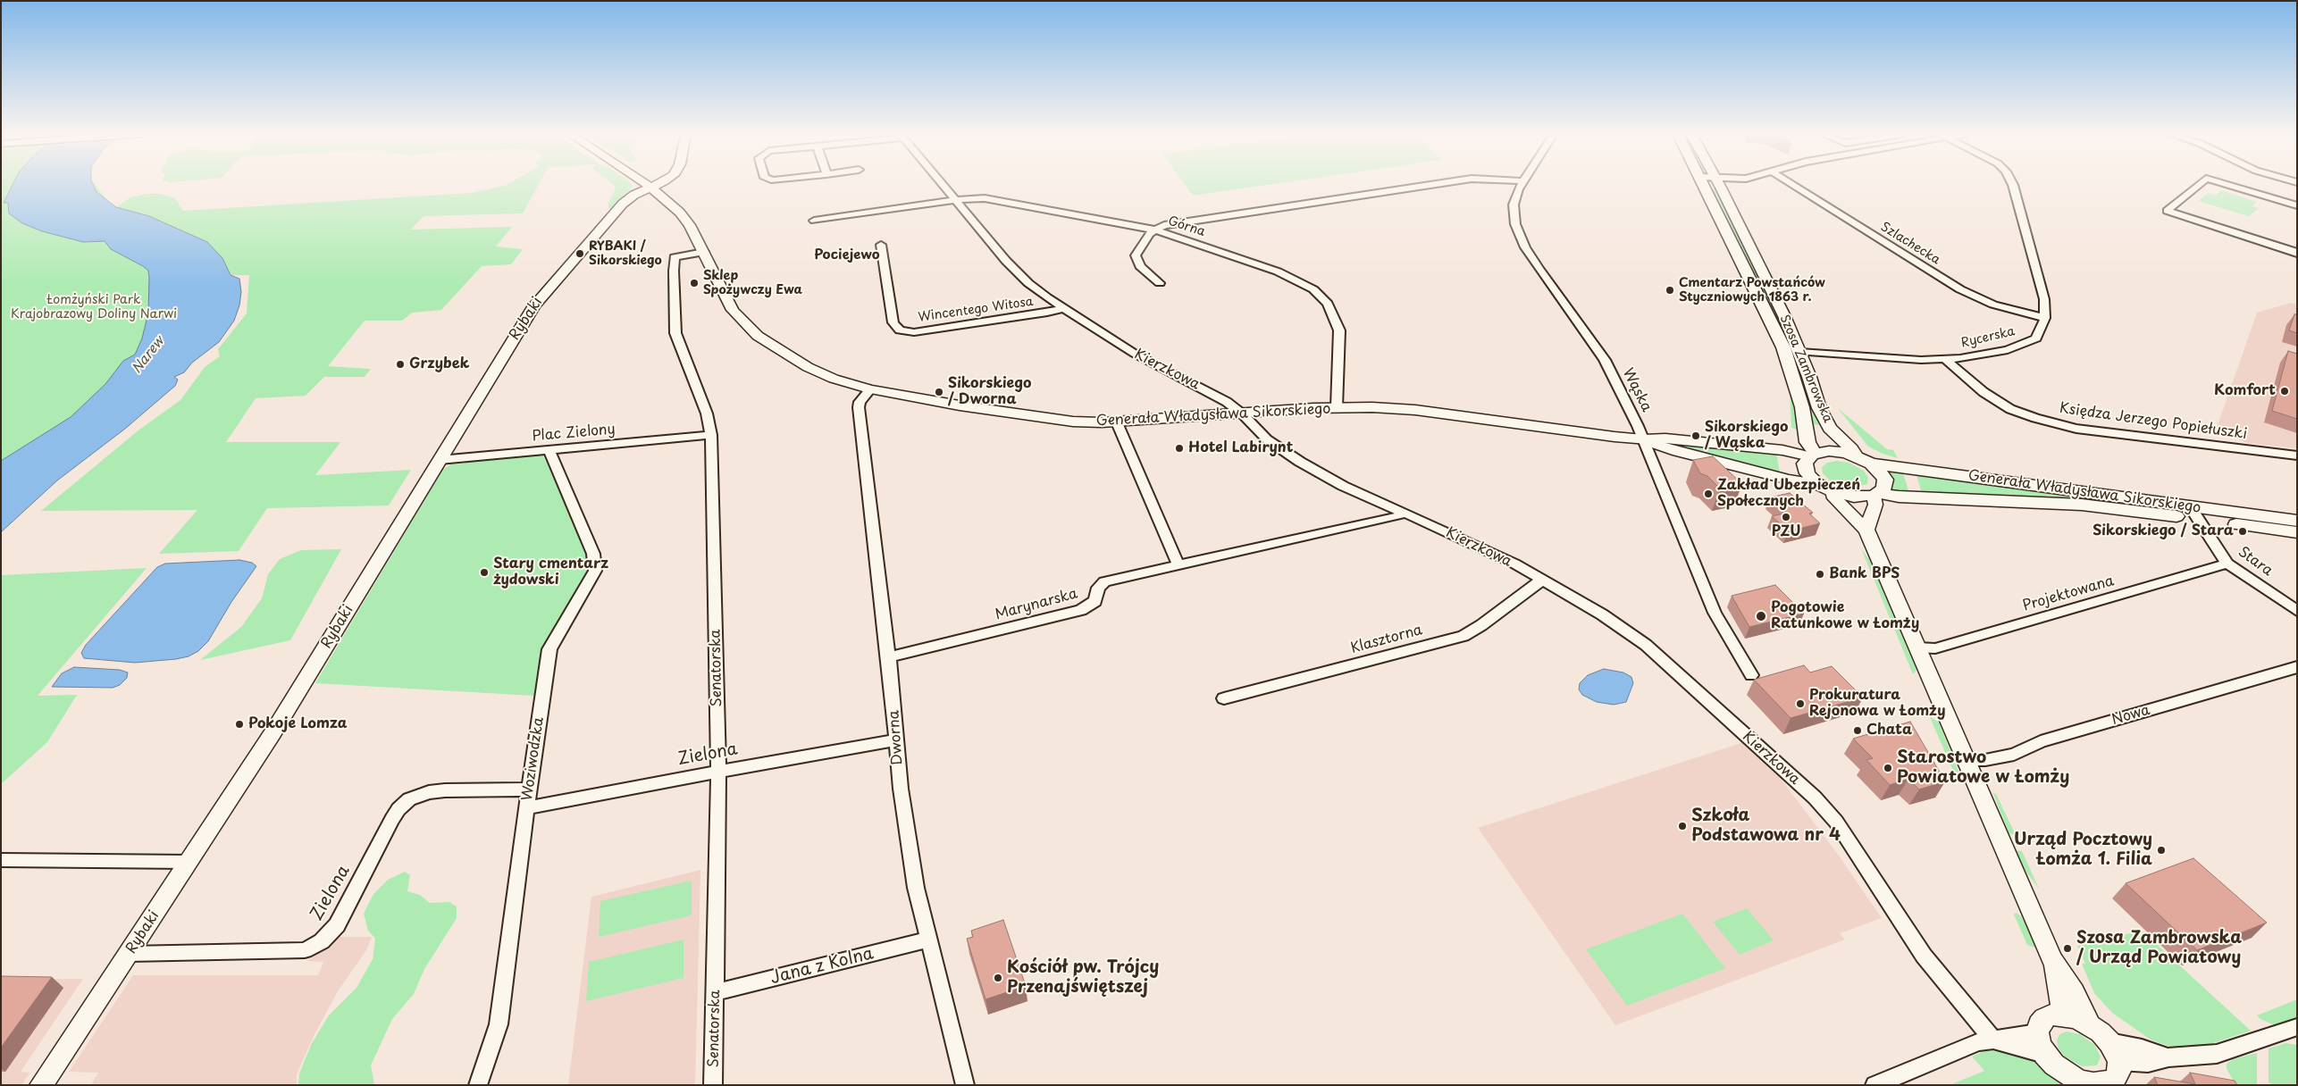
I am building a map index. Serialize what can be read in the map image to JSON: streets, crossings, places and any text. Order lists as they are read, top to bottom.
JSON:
{
  "streets": {
    "main road": ["Szosa Zambrowska", "Generała Władysława Sikorskiego"],
    "street": [
      "Górna",
      "Szlachecka",
      "Wincentego Witosa",
      "Rybaki",
      "Rycerska",
      "Kierzkowa",
      "Wąska",
      "Księdza Jerzego Popiełuszki",
      "Plac Zielony",
      "Stara",
      "Projektowana",
      "Marynarska",
      "Klasztorna",
      "Senatorska",
      "Nowa",
      "Dworna",
      "Zielona",
      "Woziwodzka",
      "Jana z Kolna"
    ]
  },
  "crossings": [
    ["Górna", "Kierzkowa"],
    ["Górna", "Generała Władysława Sikorskiego"],
    ["Szlachecka", "Rycerska"],
    ["Wincentego Witosa", "Kierzkowa"],
    ["Rybaki", "Generała Władysława Sikorskiego"],
    ["Rybaki", "Plac Zielony"],
    ["Rybaki", "Zielona"],
    ["Rycerska", "Szosa Zambrowska"],
    ["Rycerska", "Księdza Jerzego Popiełuszki"],
    ["Szosa Zambrowska", "Generała Władysława Sikorskiego"],
    ["Kierzkowa", "Generała Władysława Sikorskiego"],
    ["Kierzkowa", "Marynarska"],
    ["Kierzkowa", "Klasztorna"],
    ["Wąska", "Generała Władysława Sikorskiego"],
    ["Generała Władysława Sikorskiego", "Stara"],
    ["Generała Władysława Sikorskiego", "Senatorska"],
    ["Generała Władysława Sikorskiego", "Dworna"],
    ["Plac Zielony", "Senatorska"],
    ["Plac Zielony", "Woziwodzka"],
    ["Stara", "Projektowana"],
    ["Marynarska", "Dworna"],
    ["Senatorska", "Zielona"],
    ["Senatorska", "Jana z Kolna"],
    ["Dworna", "Zielona"],
    ["Dworna", "Jana z Kolna"],
    ["Zielona", "Woziwodzka"]
  ],
  "districts": ["Pociejewo"],
  "water": ["Narew"],
  "parks": ["Łomżyński Park Krajobrazowy Doliny Narwi"],
  "places": [
    "RYBAKI / Sikorskiego",
    "Sklep Spożywczy Ewa",
    "Cmentarz Powstańców Styczniowych 1863 r.",
    "Grzybek",
    "Komfort",
    "Sikorskiego / Dworna",
    "Sikorskiego / Wąska",
    "Hotel Labirynt",
    "Zakład Ubezpieczeń Społecznych",
    "PZU",
    "Sikorskiego / Stara",
    "Stary cmentarz żydowski",
    "Bank BPS",
    "Pogotowie Ratunkowe w Łomży",
    "Prokuratura Rejonowa w Łomży",
    "Pokoje Lomza",
    "Chata",
    "Starostwo Powiatowe w Łomży",
    "Szkoła Podstawowa nr 4",
    "Urząd Pocztowy Łomża 1. Filia",
    "Szosa Zambrowska / Urząd Powiatowy",
    "Kościół pw. Trójcy Przenajświętszej"
  ]
}
